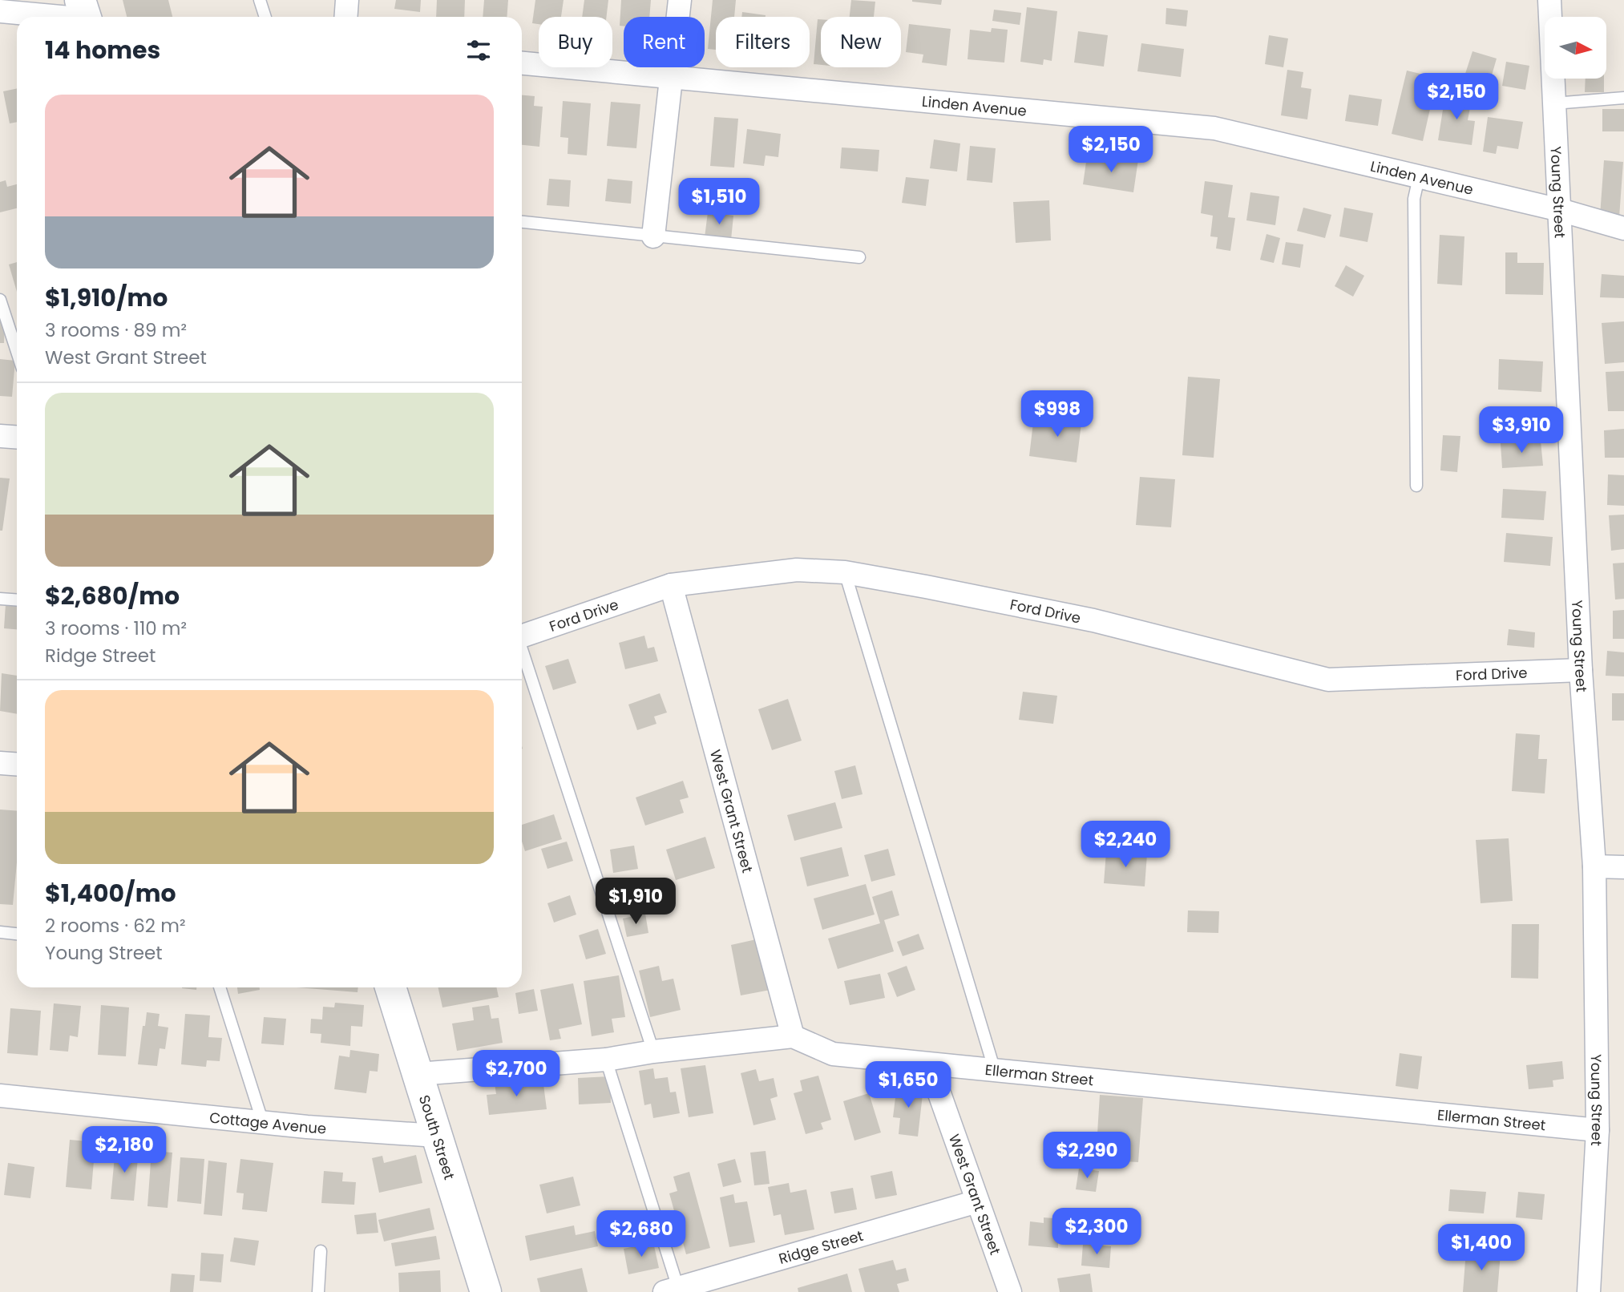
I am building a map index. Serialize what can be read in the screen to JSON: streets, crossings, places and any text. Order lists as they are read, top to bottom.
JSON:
{
  "streets": {
    "street": [
      "Linden Avenue",
      "Young Street",
      "Ford Drive",
      "West Grant Street",
      "Ellerman Street",
      "Cottage Avenue",
      "South Street",
      "Ridge Street"
    ]
  },
  "crossings": [
    ["Linden Avenue", "Young Street"],
    ["Young Street", "Ford Drive"],
    ["Young Street", "Ellerman Street"],
    ["Ford Drive", "West Grant Street"],
    ["West Grant Street", "Ellerman Street"],
    ["West Grant Street", "Ridge Street"],
    ["Cottage Avenue", "South Street"]
  ],
  "north": "right",
  "page": {
    "chip": [
      "Buy",
      "Rent",
      "Filters",
      "New"
    ],
    "heading": "14 homes",
    "price": [
      "$2,150",
      "$2,150",
      "$1,510",
      "$998",
      "$3,910",
      "$2,240",
      "$1,910",
      "$2,700",
      "$1,650",
      "$2,180",
      "$2,290",
      "$2,300",
      "$2,680",
      "$1,400"
    ],
    "list": [
      {
        "name": "$1,910/mo",
        "note": "3 rooms · 89 m² · West Grant Street"
      },
      {
        "name": "$2,680/mo",
        "note": "3 rooms · 110 m² · Ridge Street"
      },
      {
        "name": "$1,400/mo",
        "note": "2 rooms · 62 m² · Young Street"
      }
    ]
  }
}
